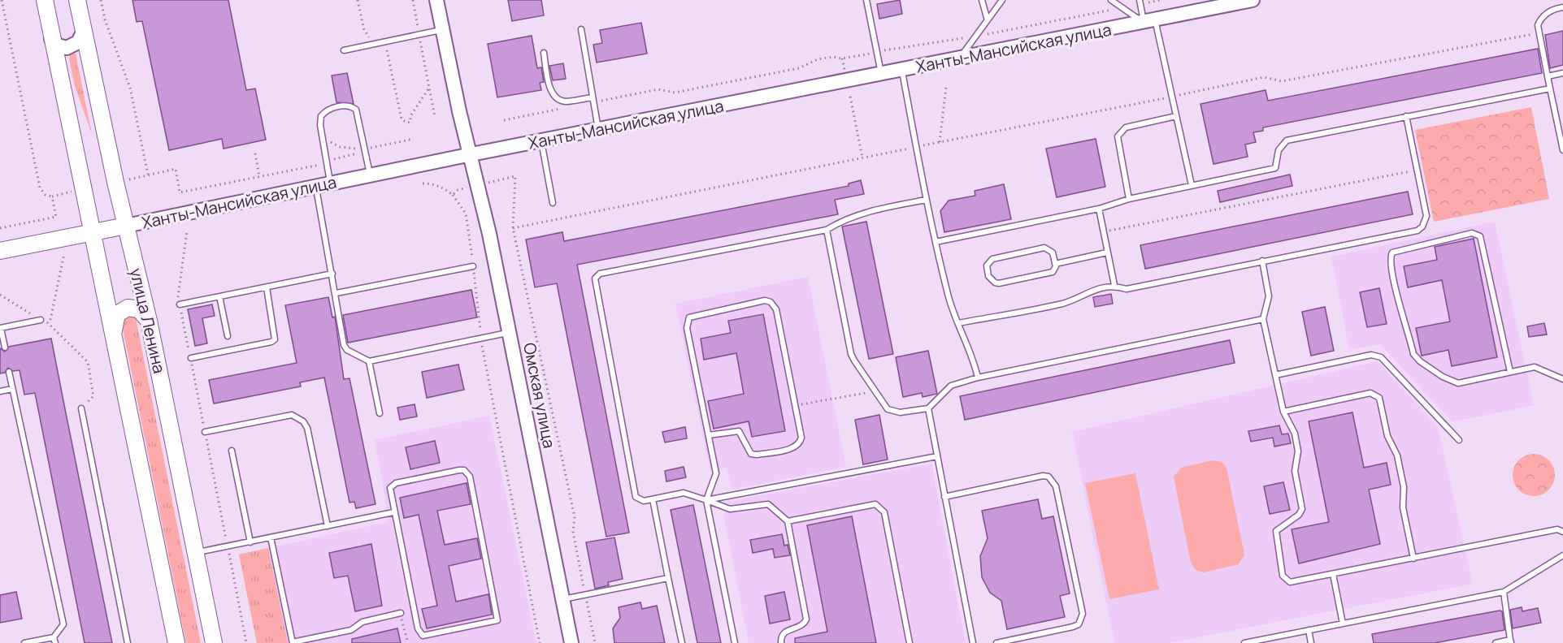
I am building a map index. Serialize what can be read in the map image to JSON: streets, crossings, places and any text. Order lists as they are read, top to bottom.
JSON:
{
  "streets": {
    "main road": ["Ханты-Мансийская улица", "улица Ленина", "Омская улица"]
  },
  "crossings": [
    ["Ханты-Мансийская улица", "улица Ленина"],
    ["Ханты-Мансийская улица", "Омская улица"]
  ]
}
